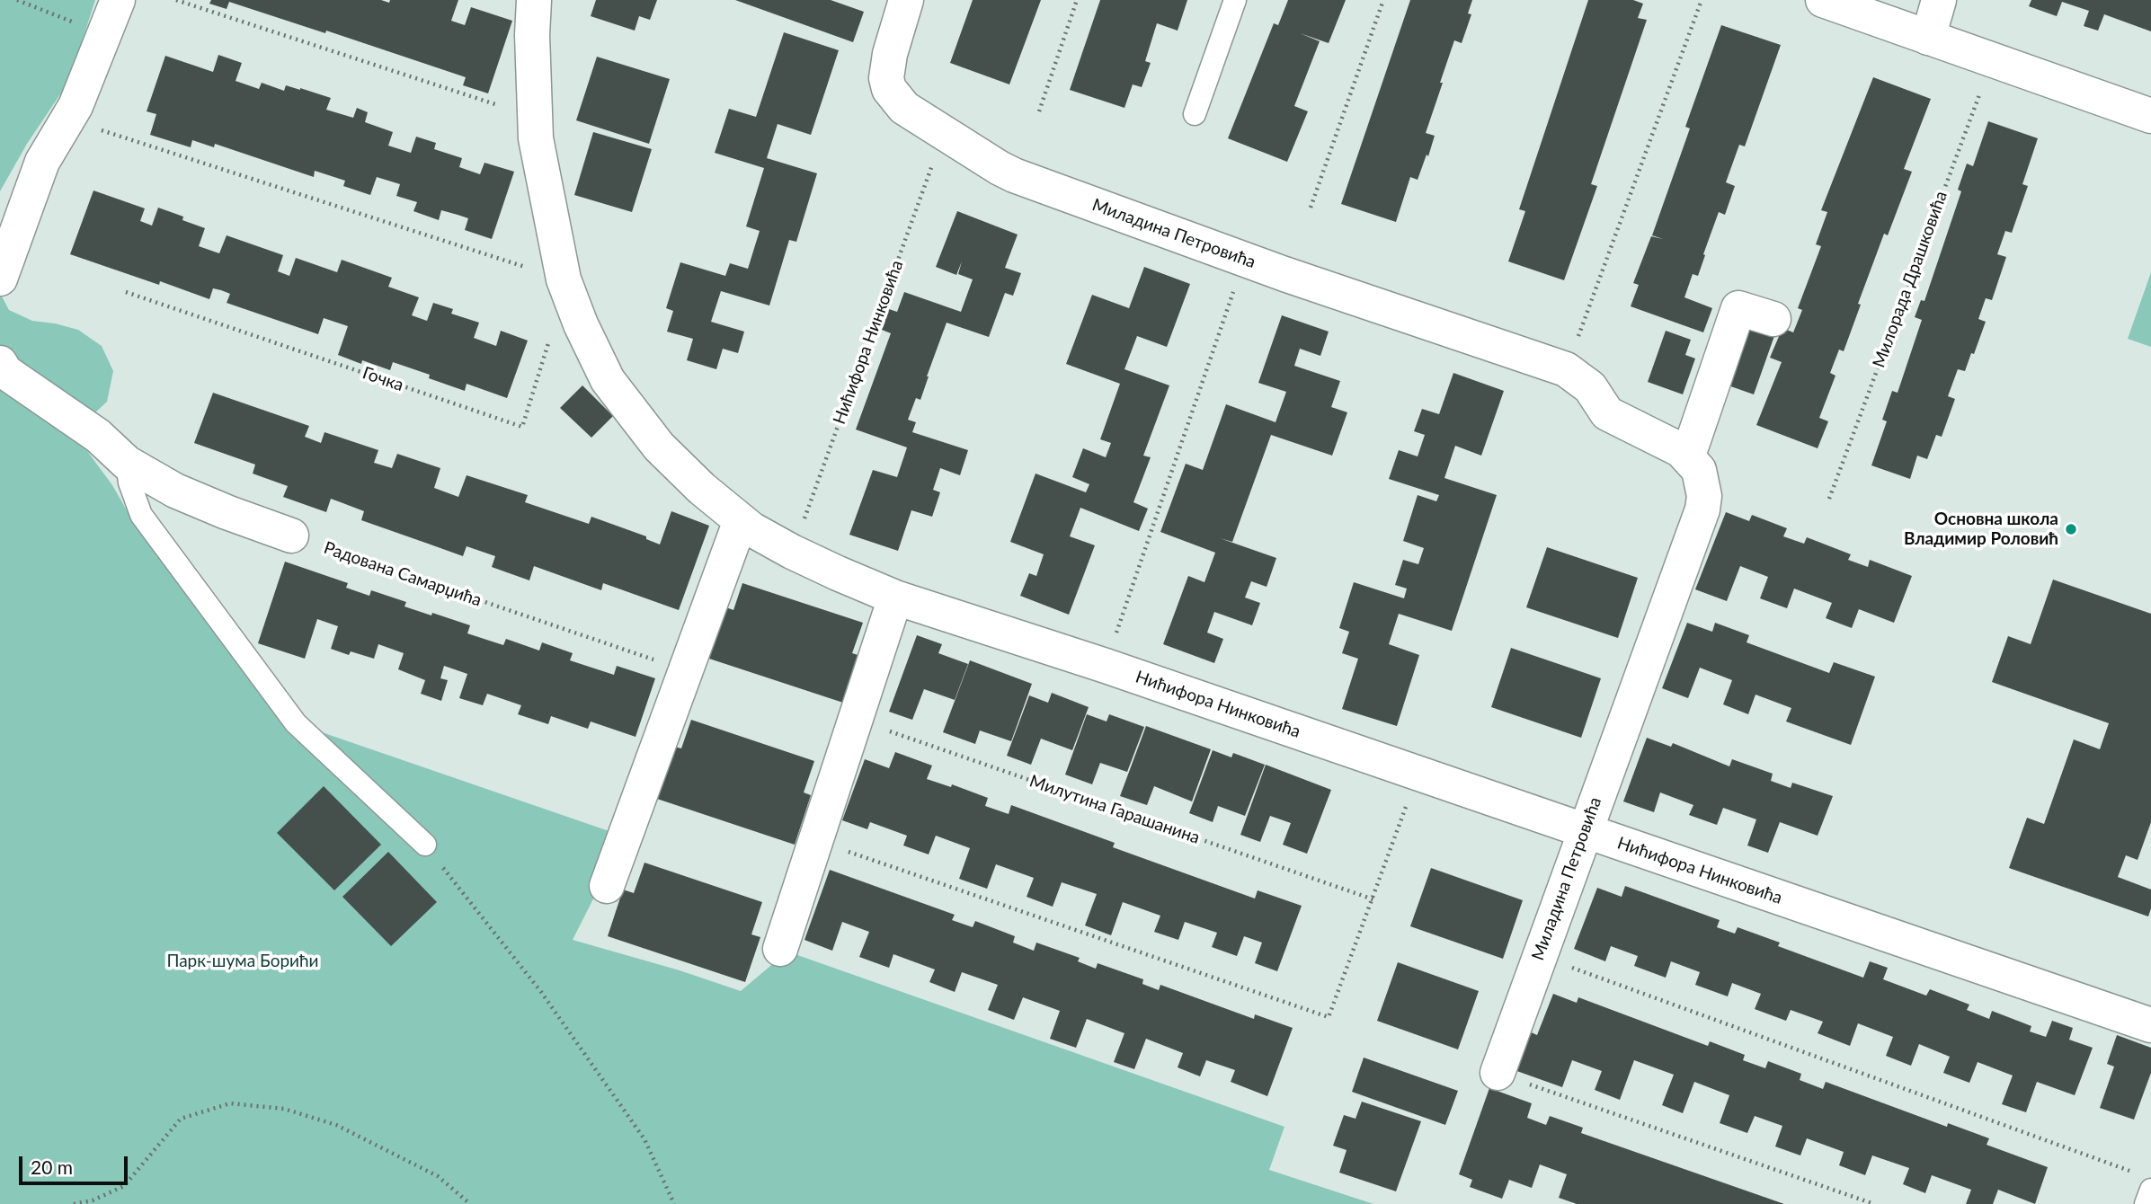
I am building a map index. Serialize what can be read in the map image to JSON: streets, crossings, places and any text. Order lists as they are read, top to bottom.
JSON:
{
  "streets": {
    "street": ["Миладина Петровића", "Нићифора Нинковића"],
    "path": [
      "Милорада Драшковића",
      "Гочка",
      "Радована Самарџића",
      "Милутина Гарашанина"
    ]
  },
  "crossings": [
    ["Миладина Петровића", "Нићифора Нинковића"]
  ],
  "parks": ["Парк-шума Борићи"],
  "places": ["Основна школа Владимир Роловић"],
  "scale_bar": "20 m"
}
